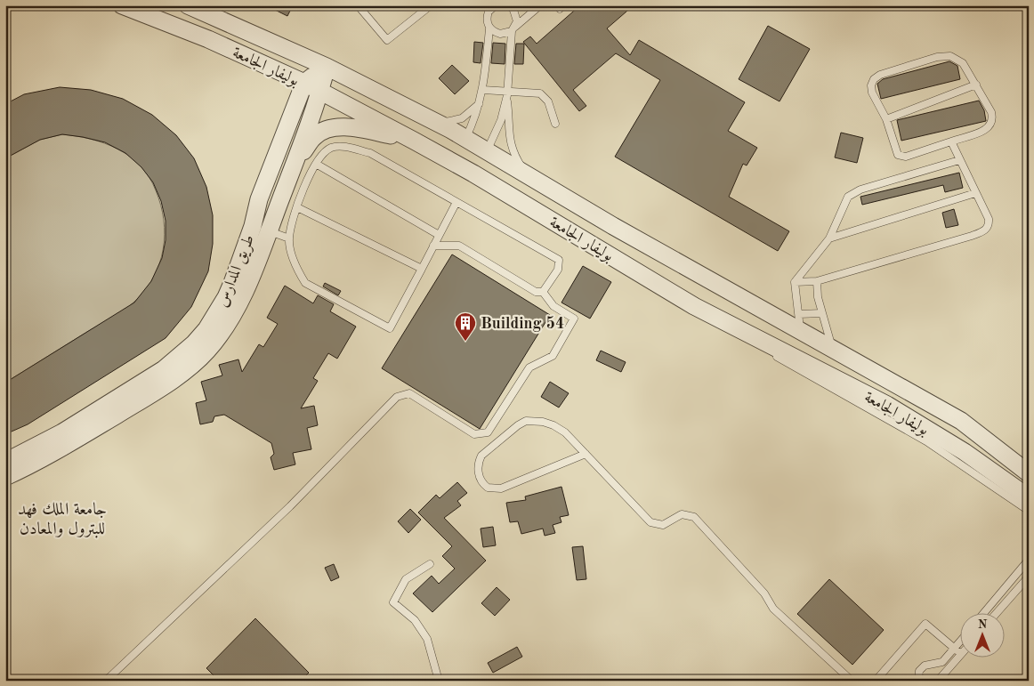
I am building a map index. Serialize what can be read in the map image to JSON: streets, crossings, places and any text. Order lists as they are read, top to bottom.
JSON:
{
  "streets": {
    "street": ["بوليفار الجامعة", "طريق المدارس"]
  },
  "crossings": [
    ["بوليفار الجامعة", "طريق المدارس"]
  ],
  "districts": ["جامعة الملك فهد للبترول والمعادن"],
  "places": {
    "building": ["Building 54"]
  },
  "north": "top"
}
